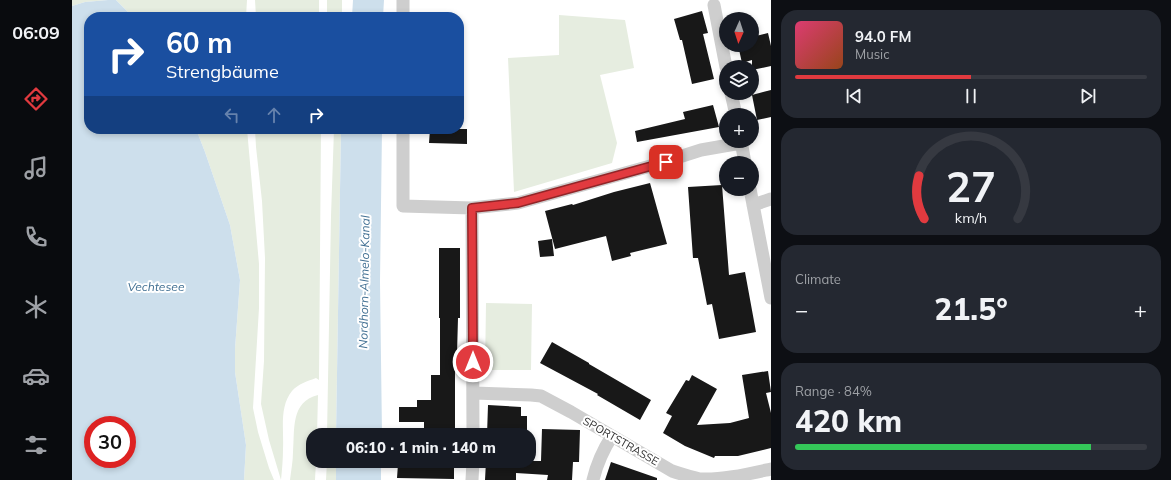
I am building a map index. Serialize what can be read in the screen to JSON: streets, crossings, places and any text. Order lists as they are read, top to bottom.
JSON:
{
  "streets": {
    "street": ["SPORTSTRASSE"]
  },
  "water": ["Nordhorn-Almelo-Kanal", "Vechtesee"],
  "north": "bottom",
  "page": {
    "tabs": "06:09",
    "map_buttons": ["+", "−"],
    "turn": ["60 m", "Strengbäume"],
    "song": ["94.0 FM", "Music"],
    "tile": [
      "Climate",
      ["Range · 84%", "420 km"]
    ],
    "heat": ["−", "21.5°", "+"],
    "limit": "30",
    "trip": "06:10 · 1 min · 140 m",
    "gauge": ["27", "km/h"]
  }
}
